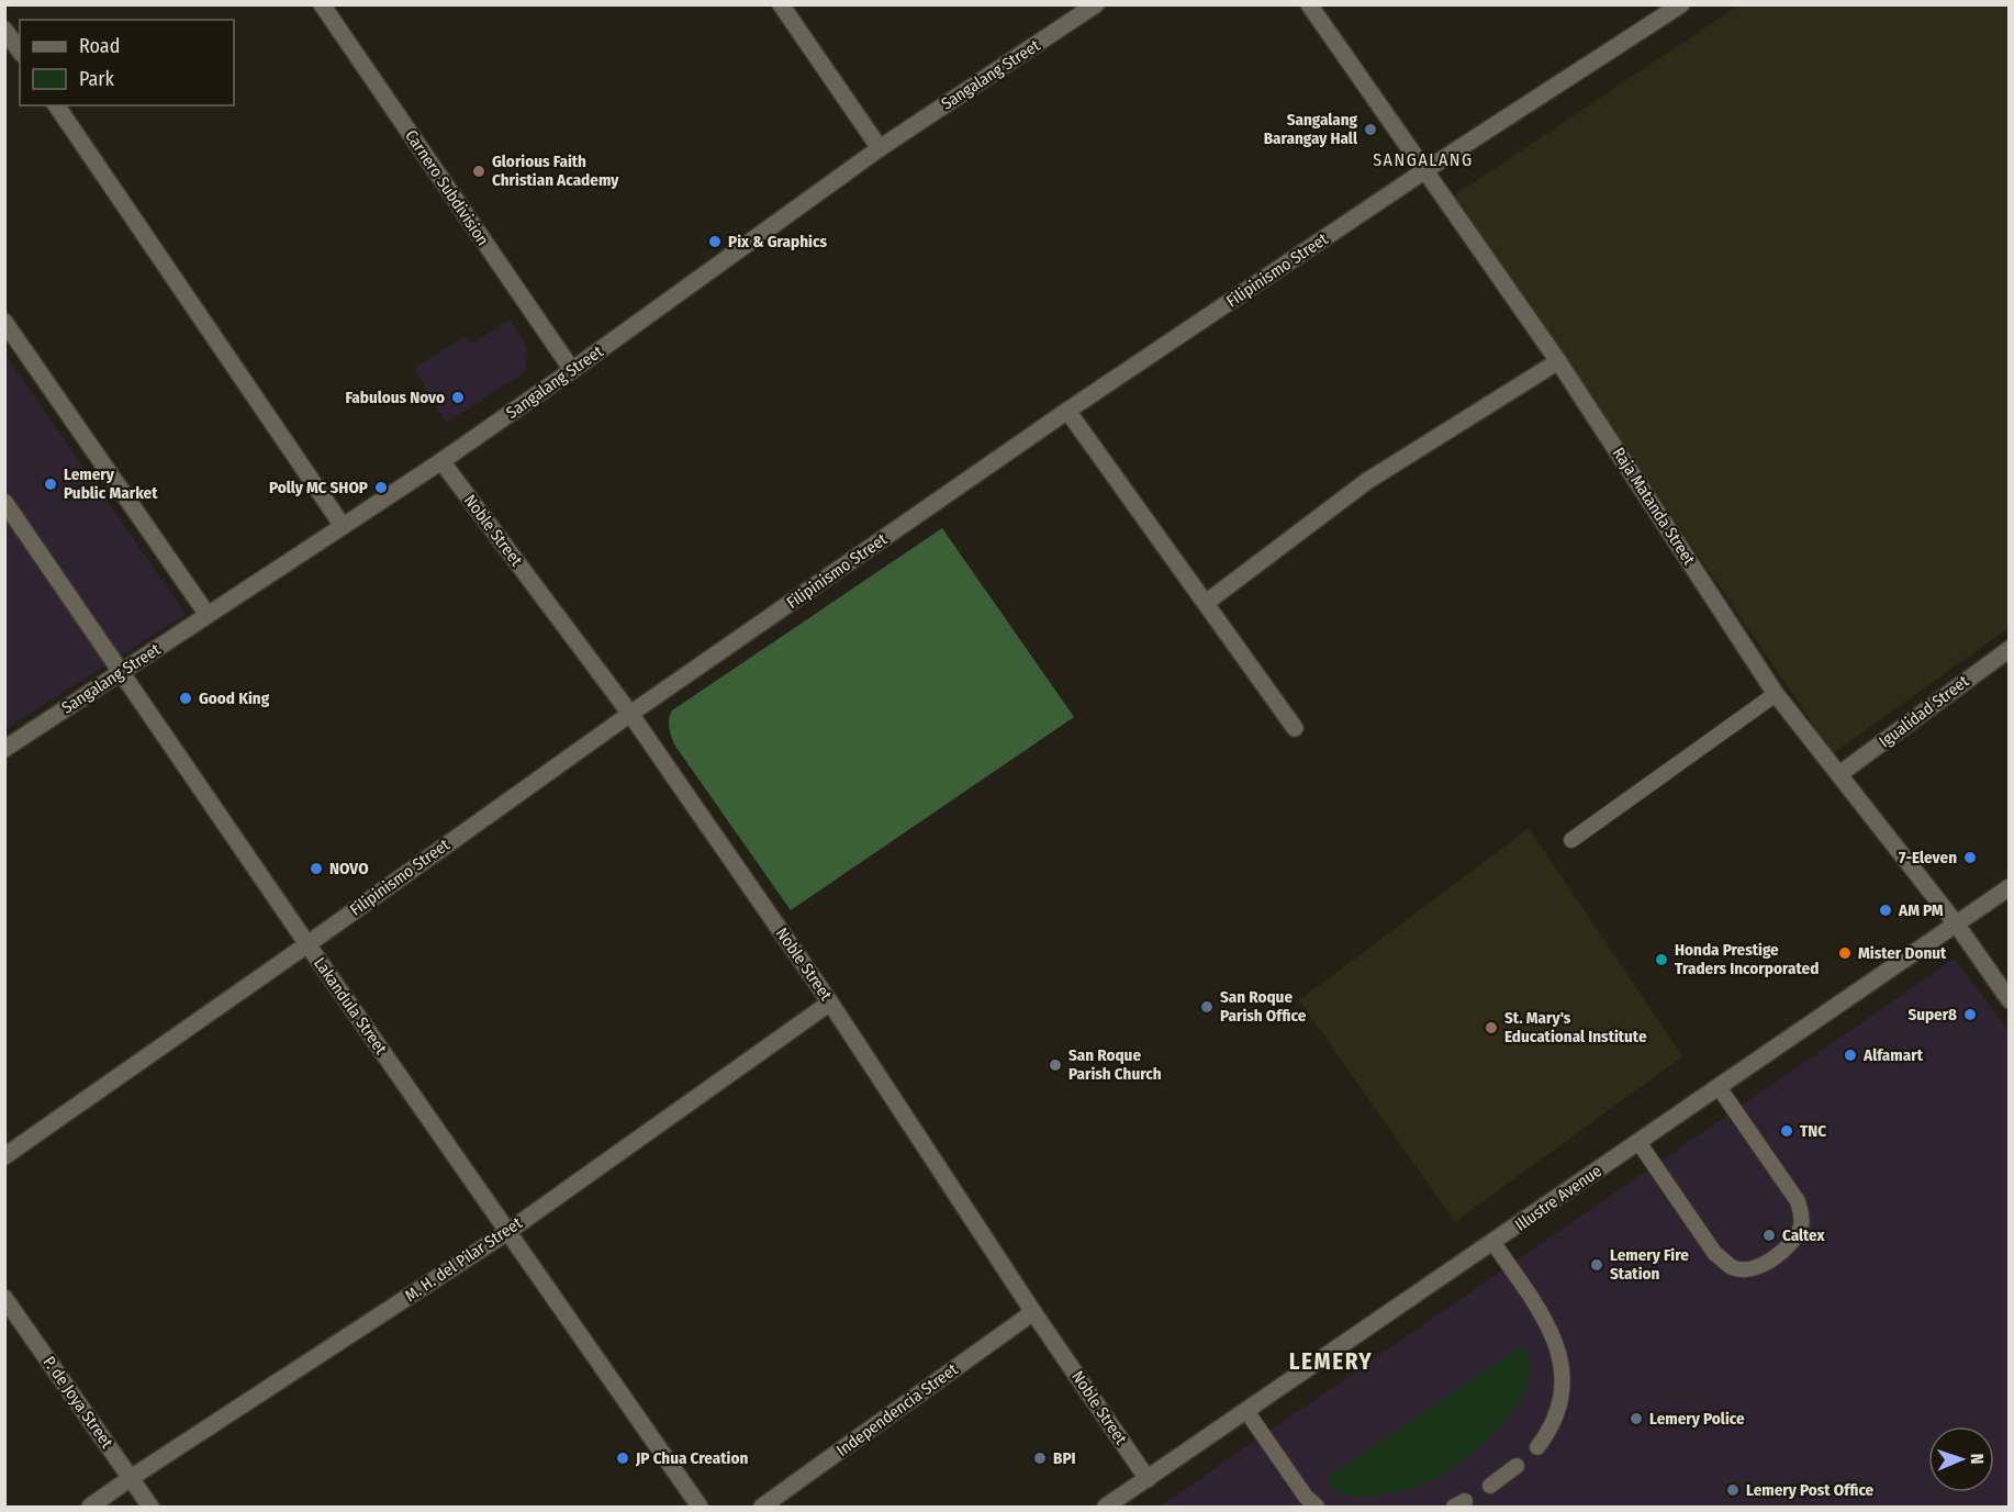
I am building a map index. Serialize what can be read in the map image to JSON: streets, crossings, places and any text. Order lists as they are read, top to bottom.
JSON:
{
  "streets": {
    "street": [
      "Sangalang Street",
      "Carnero Subdivision",
      "Filipinismo Street",
      "Raja Matanda Street",
      "Noble Street",
      "Igualidad Street",
      "Lakandula Street",
      "Illustre Avenue",
      "M. H. del Pilar Street",
      "P. de Joya Street",
      "Independencia Street"
    ]
  },
  "crossings": [
    ["Sangalang Street", "Carnero Subdivision"],
    ["Sangalang Street", "Noble Street"],
    ["Sangalang Street", "Lakandula Street"],
    ["Filipinismo Street", "Raja Matanda Street"],
    ["Filipinismo Street", "Noble Street"],
    ["Filipinismo Street", "Lakandula Street"],
    ["Raja Matanda Street", "Igualidad Street"],
    ["Raja Matanda Street", "Illustre Avenue"],
    ["Noble Street", "Illustre Avenue"],
    ["Noble Street", "M. H. del Pilar Street"],
    ["Noble Street", "Independencia Street"],
    ["Lakandula Street", "M. H. del Pilar Street"],
    ["M. H. del Pilar Street", "P. de Joya Street"]
  ],
  "districts": ["SANGALANG", "LEMERY"],
  "places": [
    "Sangalang Barangay Hall",
    "Glorious Faith Christian Academy",
    "Pix & Graphics",
    "Fabulous Novo",
    "Lemery Public Market",
    "Polly MC SHOP",
    "Good King",
    "7-Eleven",
    "NOVO",
    "AM PM",
    "Mister Donut",
    "Honda Prestige Traders Incorporated",
    "San Roque Parish Office",
    "Super8",
    "St. Mary's Educational Institute",
    "Alfamart",
    "San Roque Parish Church",
    "TNC",
    "Caltex",
    "Lemery Fire Station",
    "Lemery Police",
    "JP Chua Creation",
    "BPI",
    "Lemery Post Office"
  ],
  "legend": ["Road", "Park"],
  "north": "right"
}
